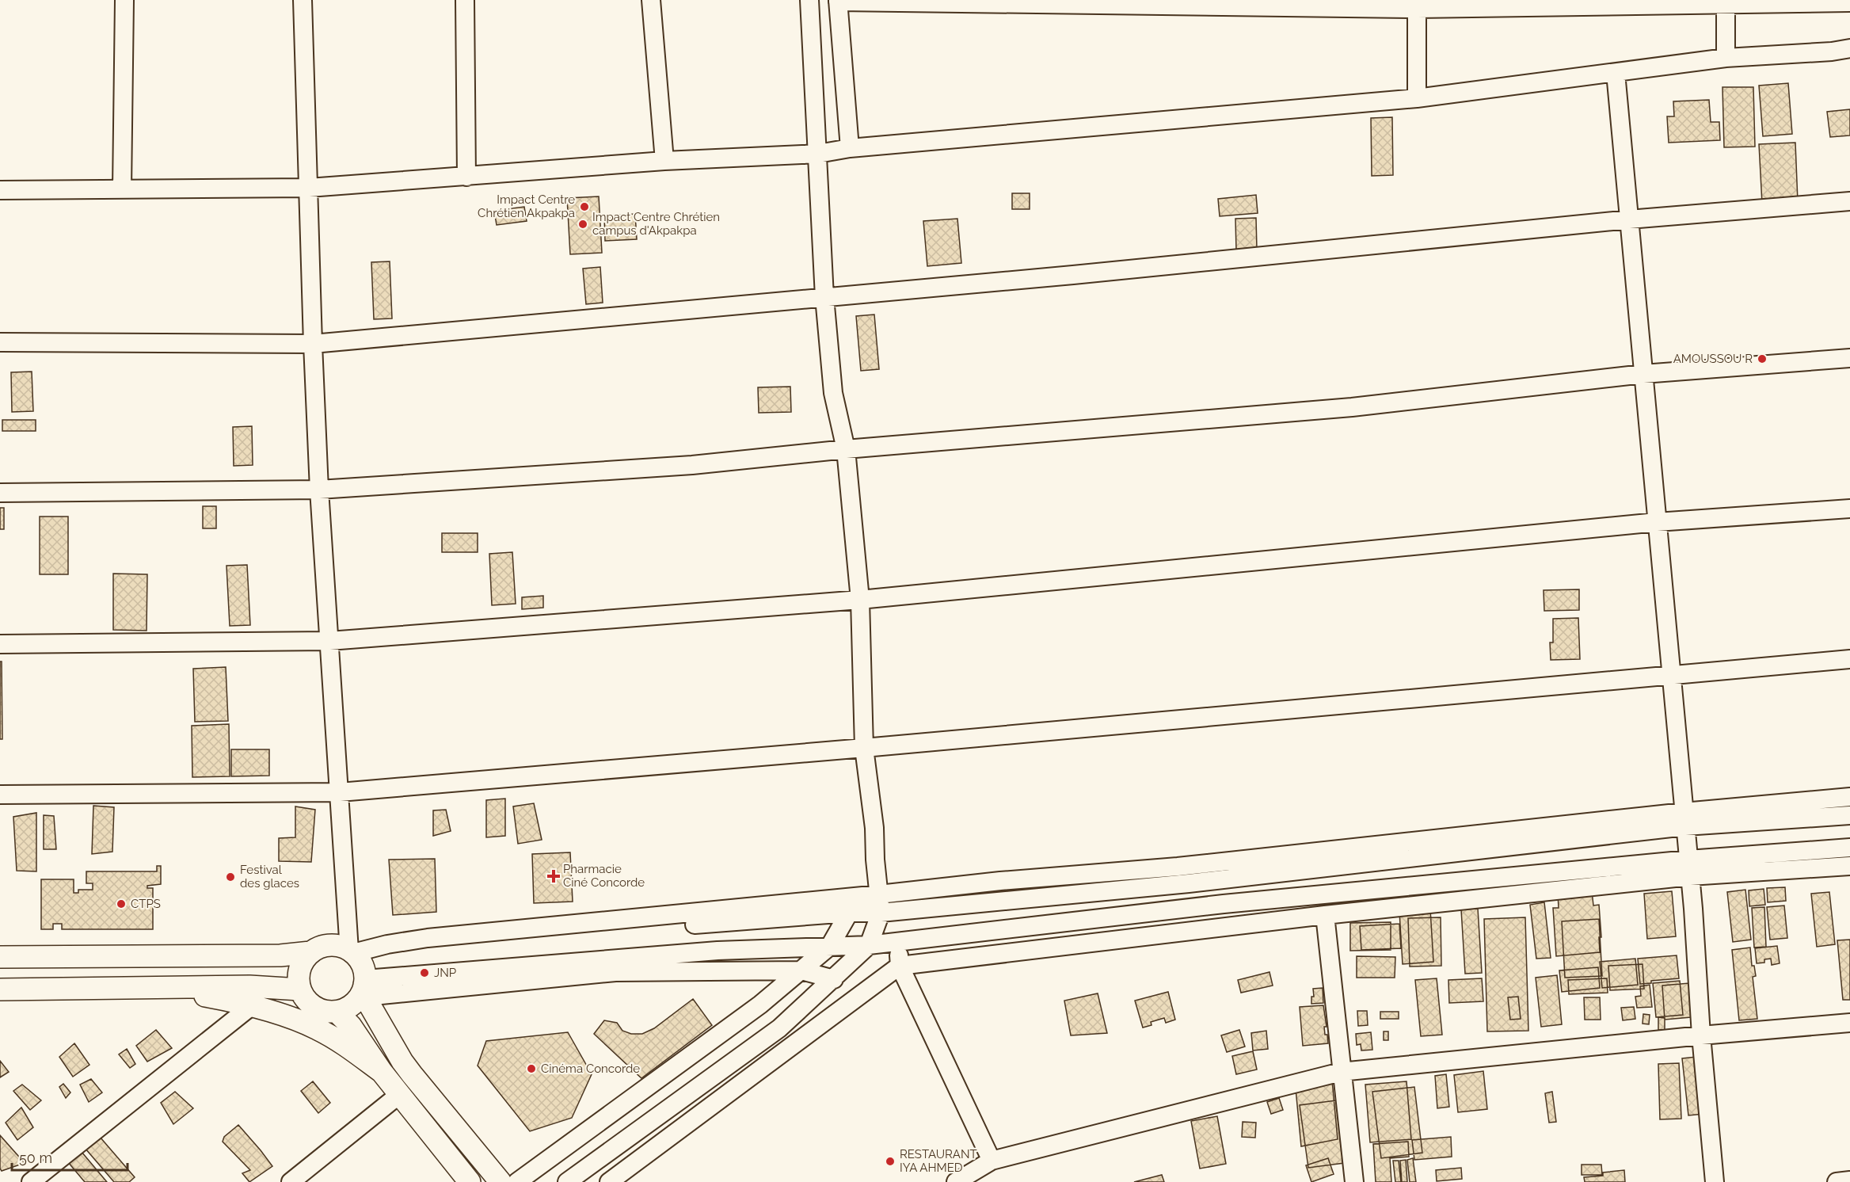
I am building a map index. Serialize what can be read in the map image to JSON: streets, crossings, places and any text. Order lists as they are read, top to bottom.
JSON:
{
  "places": {
    "other": [
      "Impact Centre Chrétien Akpakpa",
      "Impact Centre Chrétien campus d'Akpakpa",
      "AMOUSSOU R",
      "Festival des glaces",
      "CTPS",
      "JNP",
      "Cinéma Concorde",
      "RESTAURANT IYA AHMED"
    ],
    "health": ["Pharmacie Ciné Concorde"]
  },
  "scale_bar": "50 m"
}
